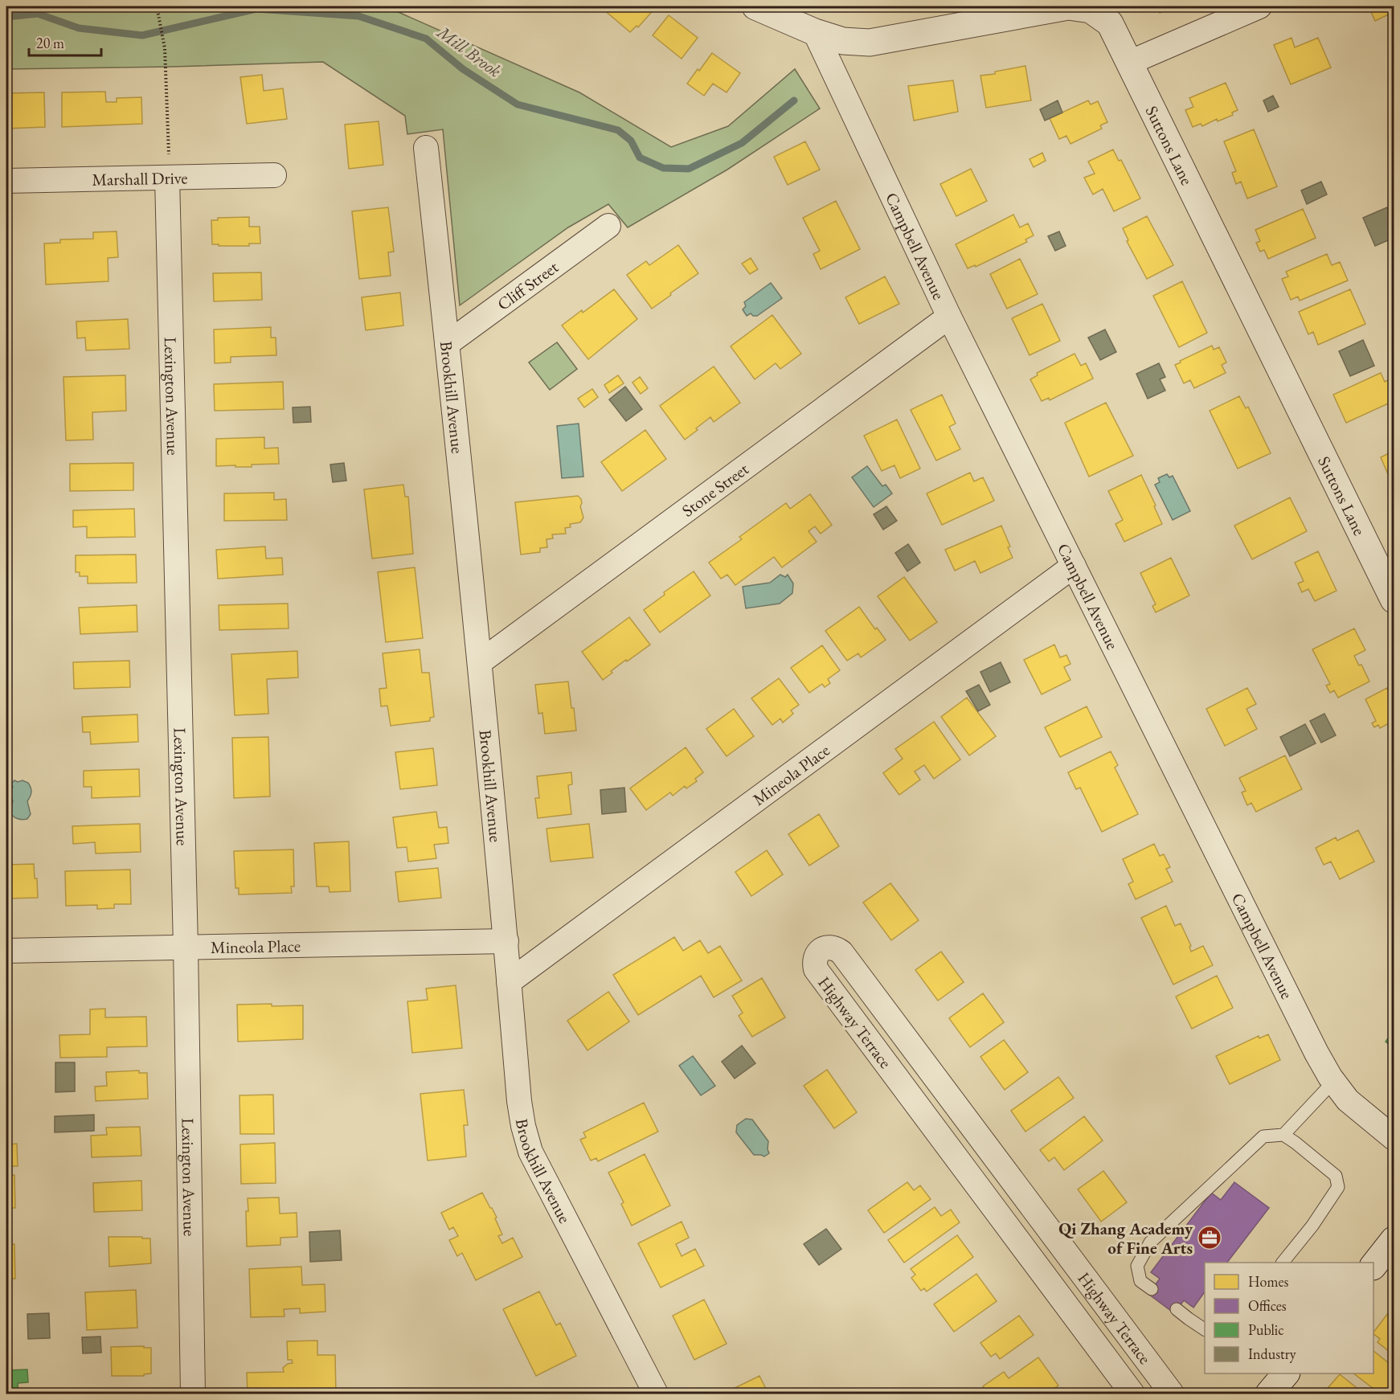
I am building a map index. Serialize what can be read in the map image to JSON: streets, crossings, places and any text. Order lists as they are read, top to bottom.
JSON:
{
  "streets": {
    "street": [
      "Suttons Lane",
      "Marshall Drive",
      "Campbell Avenue",
      "Cliff Street",
      "Lexington Avenue",
      "Brookhill Avenue",
      "Stone Street",
      "Mineola Place",
      "Highway Terrace"
    ]
  },
  "crossings": [
    ["Suttons Lane", "Campbell Avenue"],
    ["Marshall Drive", "Lexington Avenue"],
    ["Campbell Avenue", "Stone Street"],
    ["Campbell Avenue", "Mineola Place"],
    ["Cliff Street", "Brookhill Avenue"],
    ["Lexington Avenue", "Mineola Place"],
    ["Brookhill Avenue", "Stone Street"],
    ["Brookhill Avenue", "Mineola Place"]
  ],
  "water": ["Mill Brook"],
  "places": {
    "office": ["Qi Zhang Academy of Fine Arts"]
  },
  "legend": [
    "Homes",
    "Offices",
    "Public",
    "Industry"
  ],
  "scale_bar": "20 m"
}
